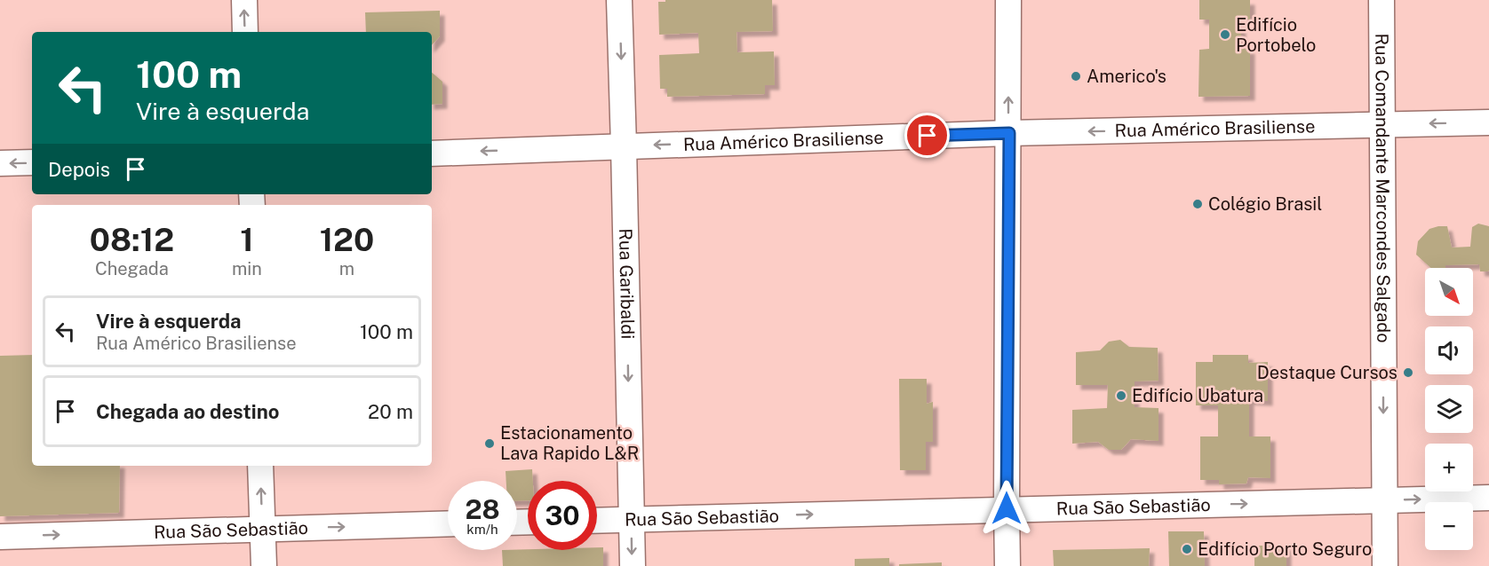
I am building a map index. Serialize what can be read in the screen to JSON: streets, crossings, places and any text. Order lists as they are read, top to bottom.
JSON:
{
  "streets": {
    "street": [
      "Rua Américo Brasiliense",
      "Rua Comandante Marcondes Salgado",
      "Rua Garibaldi",
      "Rua São Sebastião"
    ]
  },
  "crossings": [
    ["Rua Américo Brasiliense", "Rua Comandante Marcondes Salgado"],
    ["Rua Américo Brasiliense", "Rua Garibaldi"],
    ["Rua Comandante Marcondes Salgado", "Rua São Sebastião"],
    ["Rua Garibaldi", "Rua São Sebastião"]
  ],
  "one_way": [
    "Rua Américo Brasiliense",
    "Rua Comandante Marcondes Salgado",
    "Rua Garibaldi",
    "Rua São Sebastião"
  ],
  "places": [
    "Edifício Portobelo",
    "Americo's",
    "Colégio Brasil",
    "Destaque Cursos",
    "Edifício Ubatura",
    "Estacionamento Lava Rapido L&R",
    "Edifício Porto Seguro"
  ],
  "north": "bottom right",
  "page": {
    "turn": ["100 m", "Vire à esquerda"],
    "then": "Depois",
    "eta": [
      "08:12",
      "Chegada",
      "1",
      "min",
      "120",
      "m"
    ],
    "map_buttons": ["+", "−"],
    "list": [
      {
        "name": "Vire à esquerda",
        "note": "Rua Américo Brasiliense",
        "value": "100 m"
      },
      {
        "name": "Chegada ao destino",
        "value": "20 m"
      }
    ],
    "speed": "28 km/h",
    "limit": "30"
  }
}
